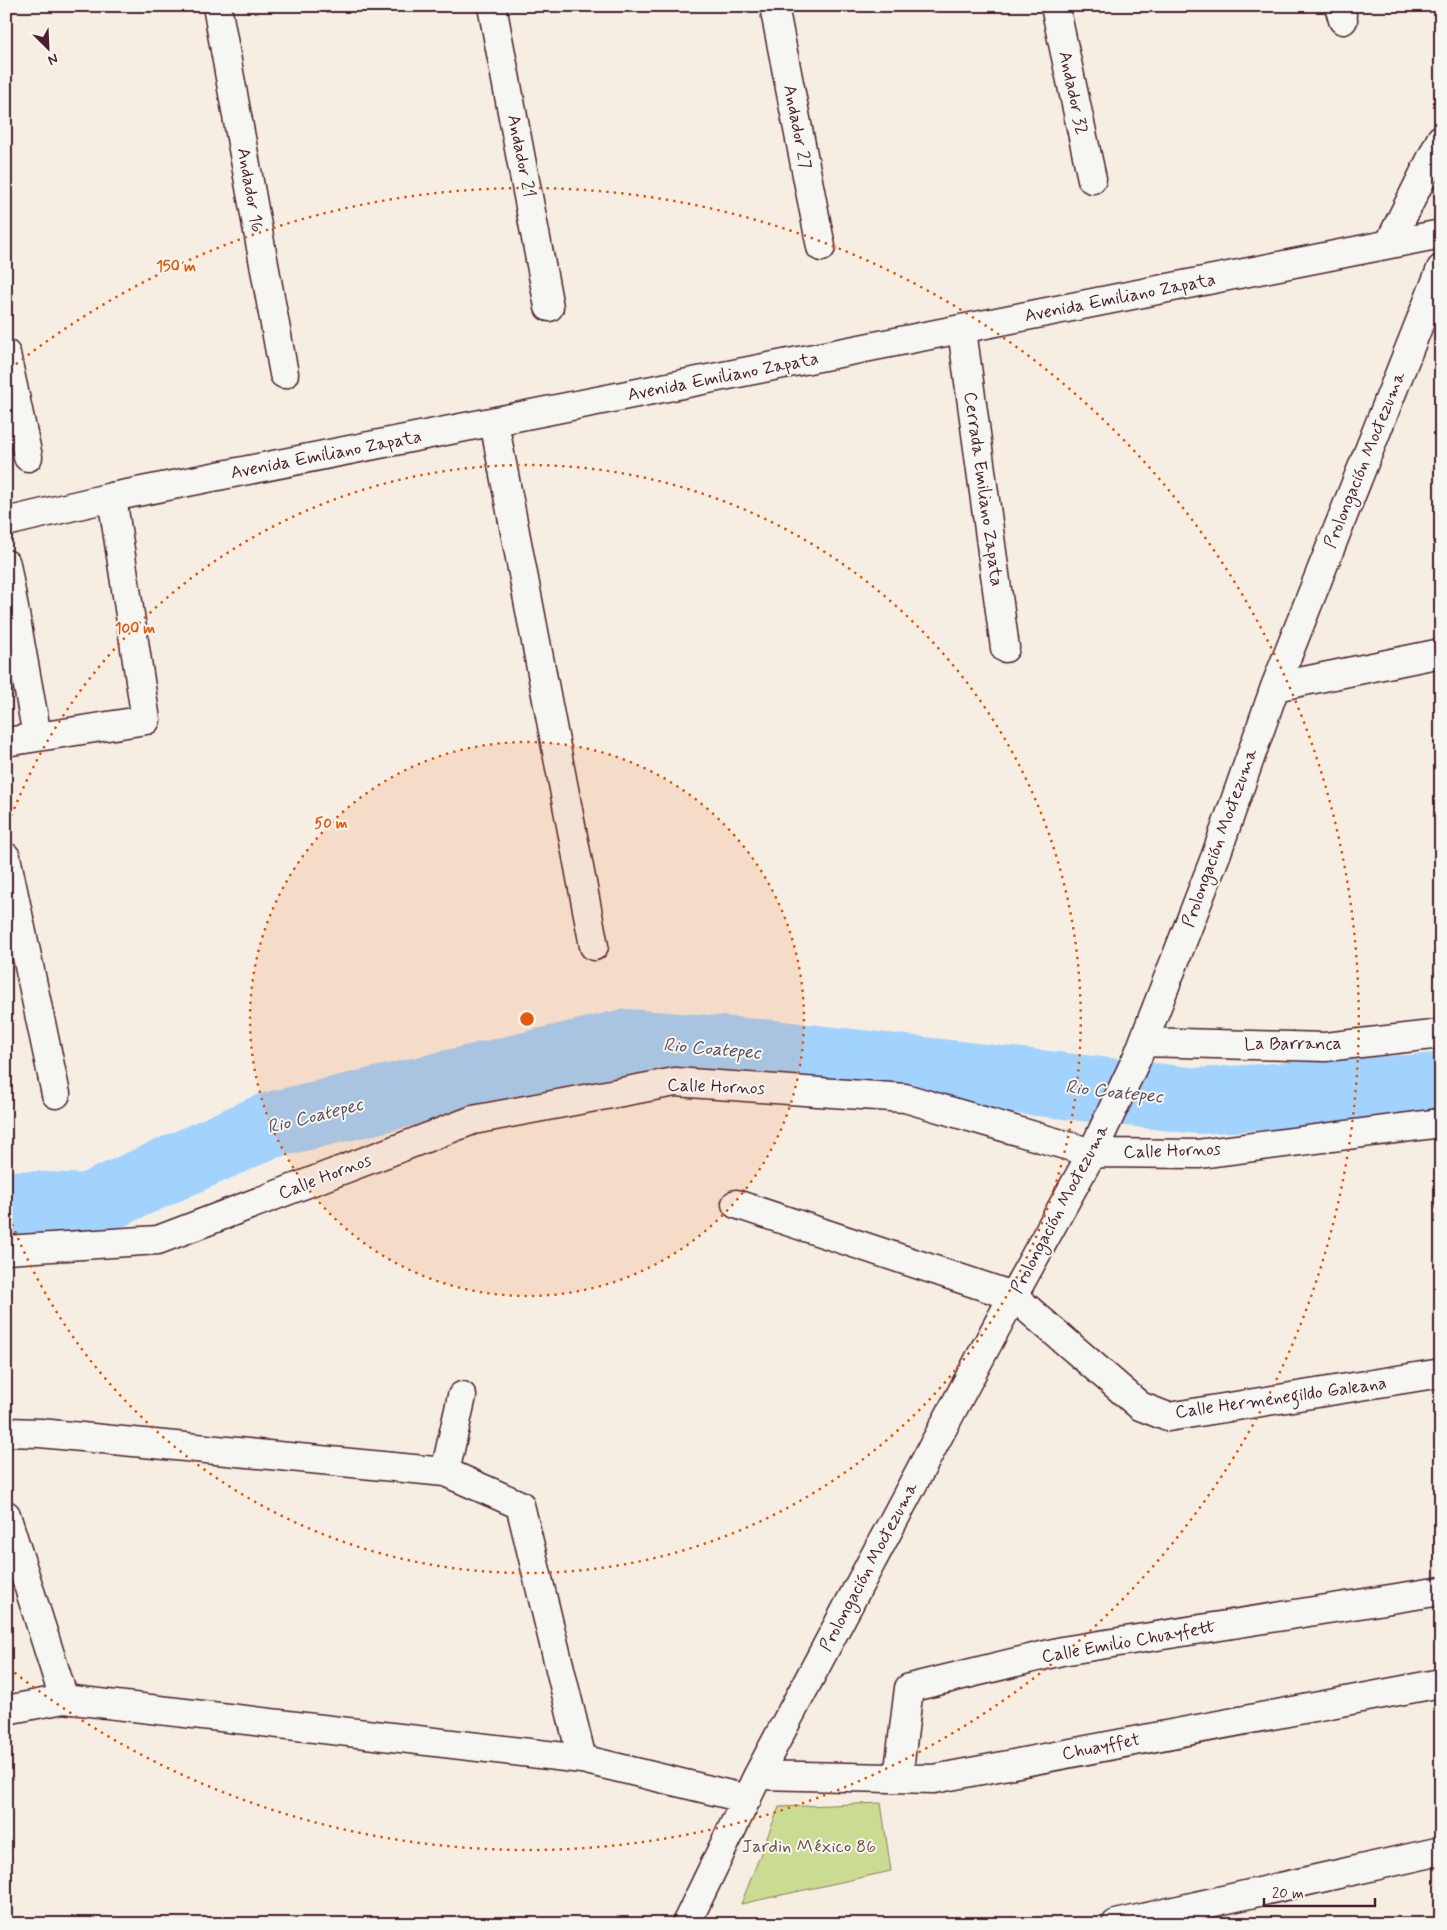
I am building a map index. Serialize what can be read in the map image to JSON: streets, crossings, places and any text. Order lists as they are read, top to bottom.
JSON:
{
  "streets": {
    "street": [
      "Andador 32",
      "Andador 27",
      "Andador 21",
      "Andador 16",
      "Avenida Emiliano Zapata",
      "Prolongación Moctezuma",
      "Cerrada Emiliano Zapata",
      "La Barranca",
      "Calle Hornos",
      "Calle Hermenegildo Galeana",
      "Calle Emilio Chuayfett",
      "Chuayffet"
    ]
  },
  "crossings": [
    ["Avenida Emiliano Zapata", "Cerrada Emiliano Zapata"],
    ["Prolongación Moctezuma", "La Barranca"],
    ["Prolongación Moctezuma", "Calle Hornos"],
    ["Prolongación Moctezuma", "Calle Hermenegildo Galeana"],
    ["Prolongación Moctezuma", "Chuayffet"],
    ["Calle Emilio Chuayfett", "Chuayffet"]
  ],
  "water": ["Rio Coatepec"],
  "parks": ["Jardin México 86"],
  "scale_bar": "20 m",
  "north": "bottom right",
  "rings": ["150 m", "100 m", "50 m"]
}
